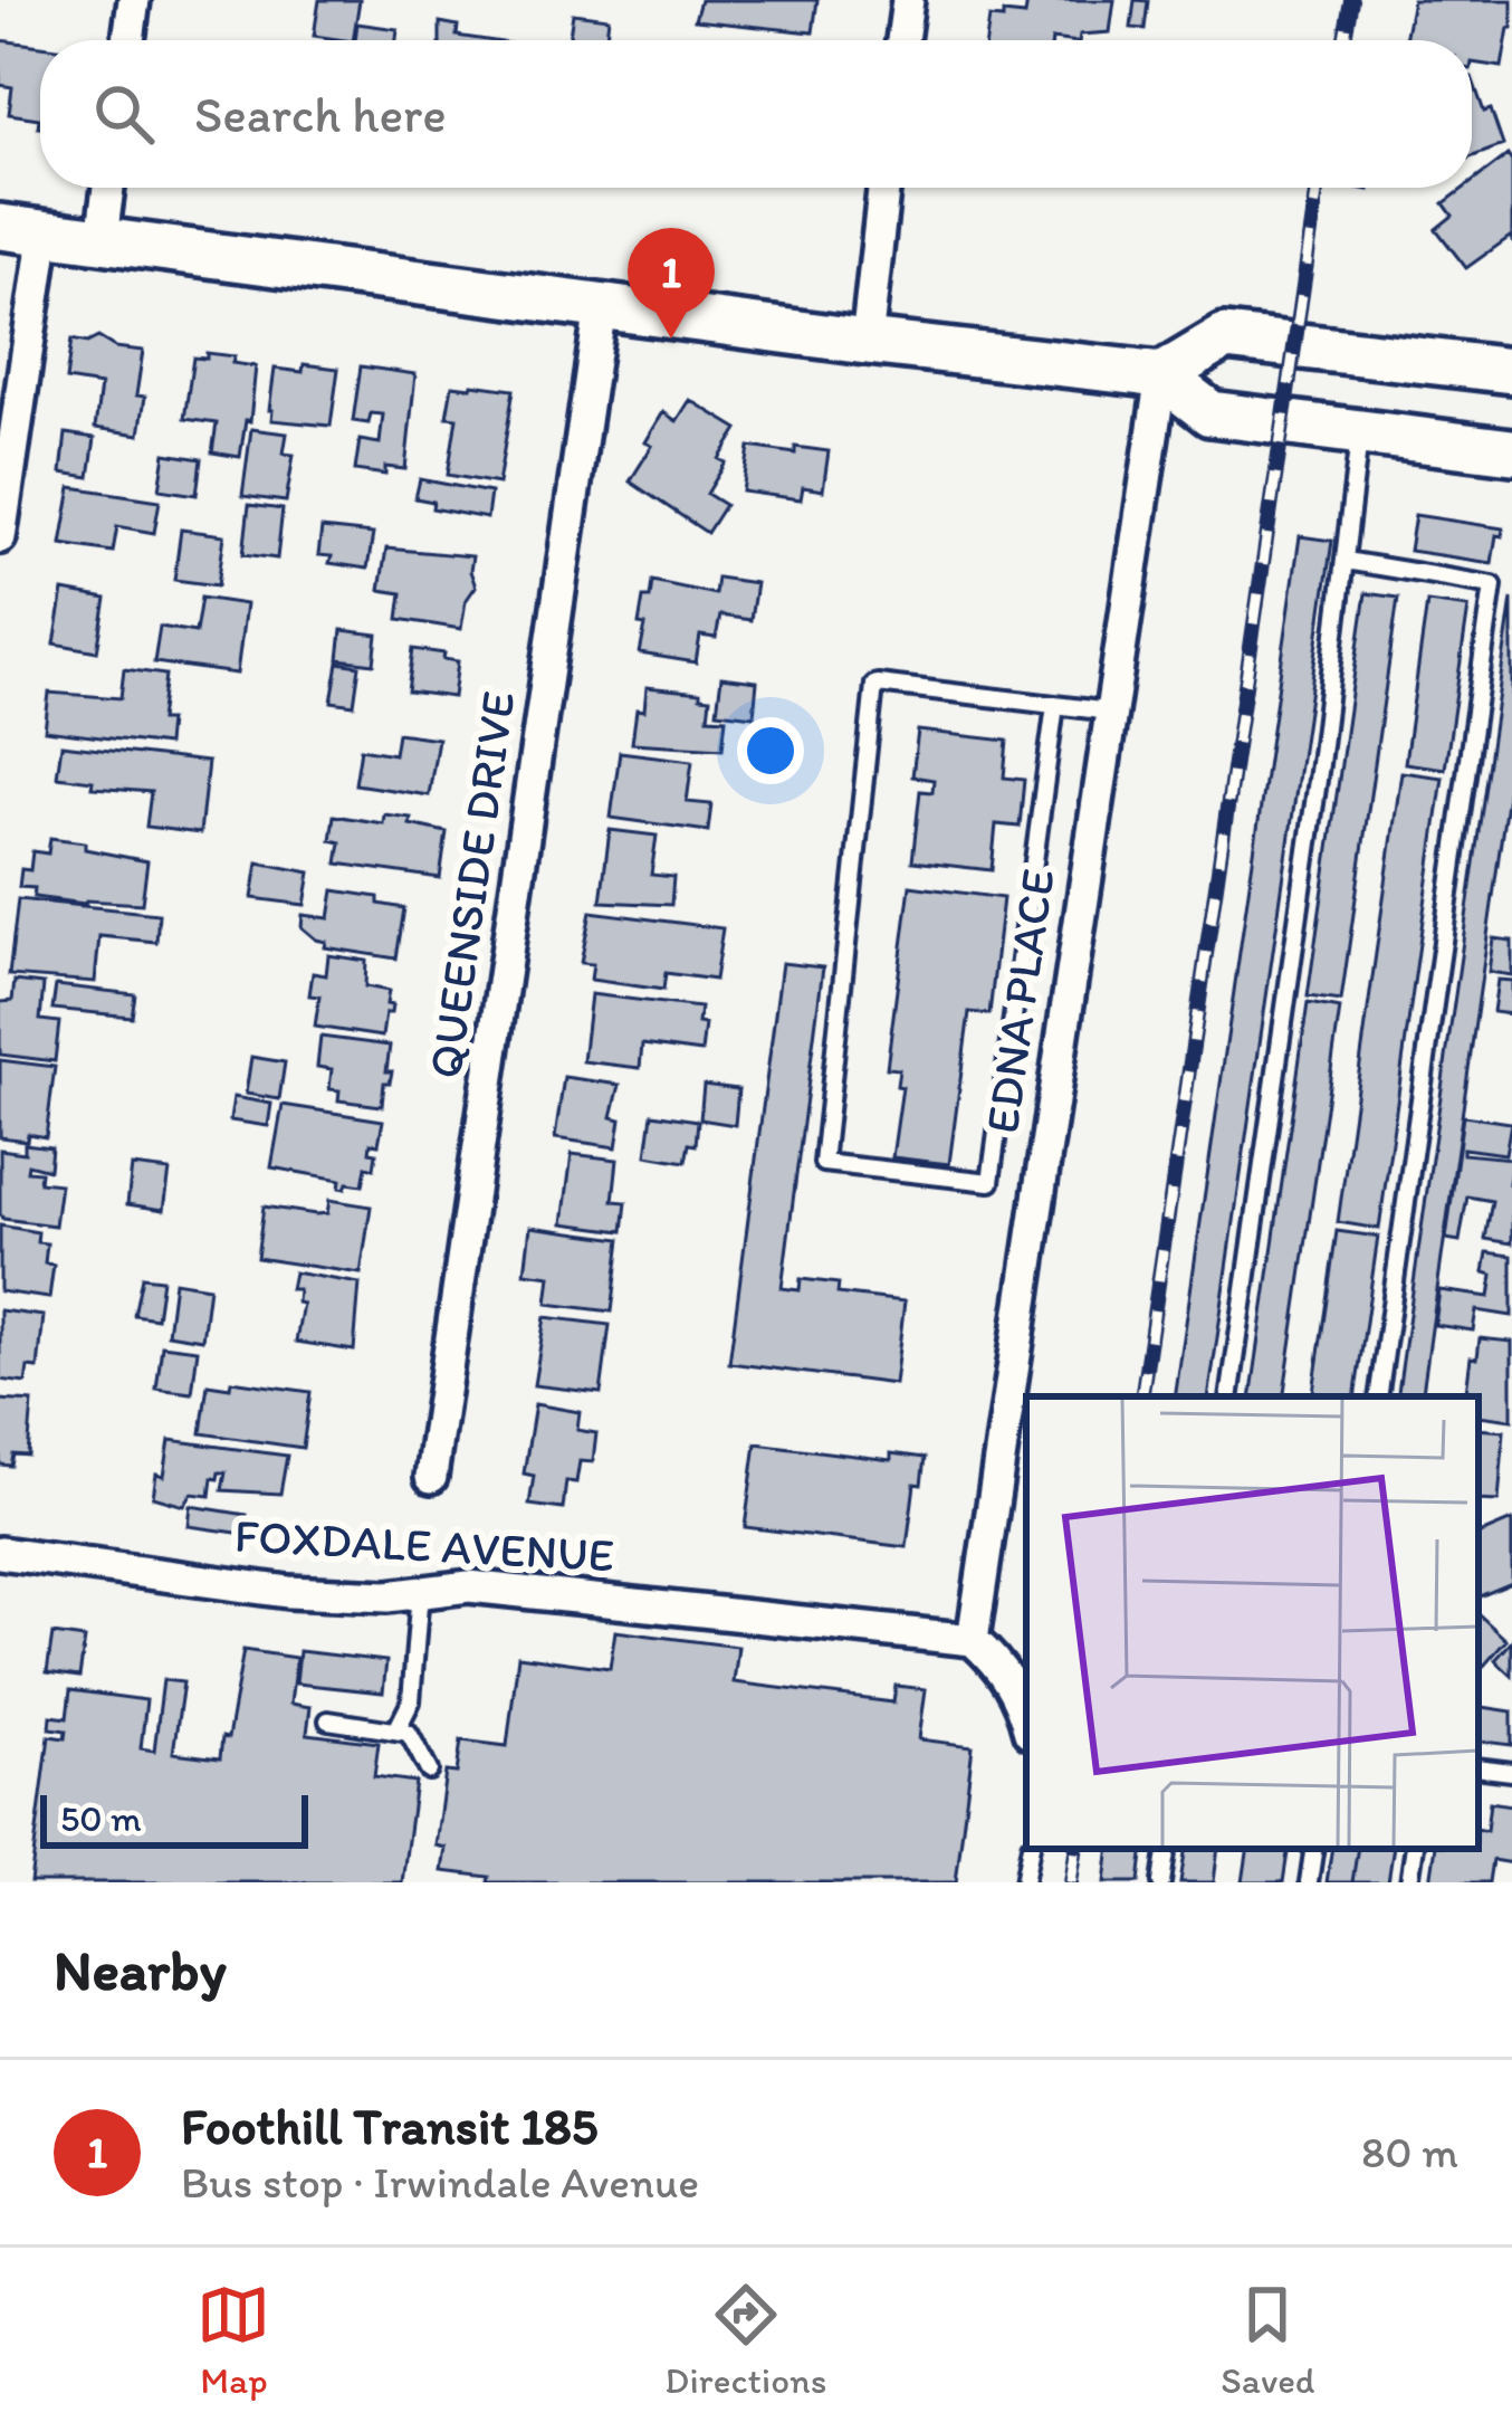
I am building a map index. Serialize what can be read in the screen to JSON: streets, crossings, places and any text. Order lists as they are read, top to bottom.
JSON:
{
  "streets": {
    "street": ["QUEENSIDE DRIVE", "EDNA PLACE", "FOXDALE AVENUE"]
  },
  "crossings": [
    ["EDNA PLACE", "FOXDALE AVENUE"]
  ],
  "scale_bar": "50 m",
  "page": {
    "search": "Search here",
    "pins": "1",
    "scale": "50 m",
    "heading": "Nearby",
    "list": [
      {
        "mark": "1",
        "name": "Foothill Transit 185",
        "note": "Bus stop · Irwindale Avenue",
        "value": "80 m"
      }
    ],
    "nav": ["Map", "Directions", "Saved"]
  }
}
